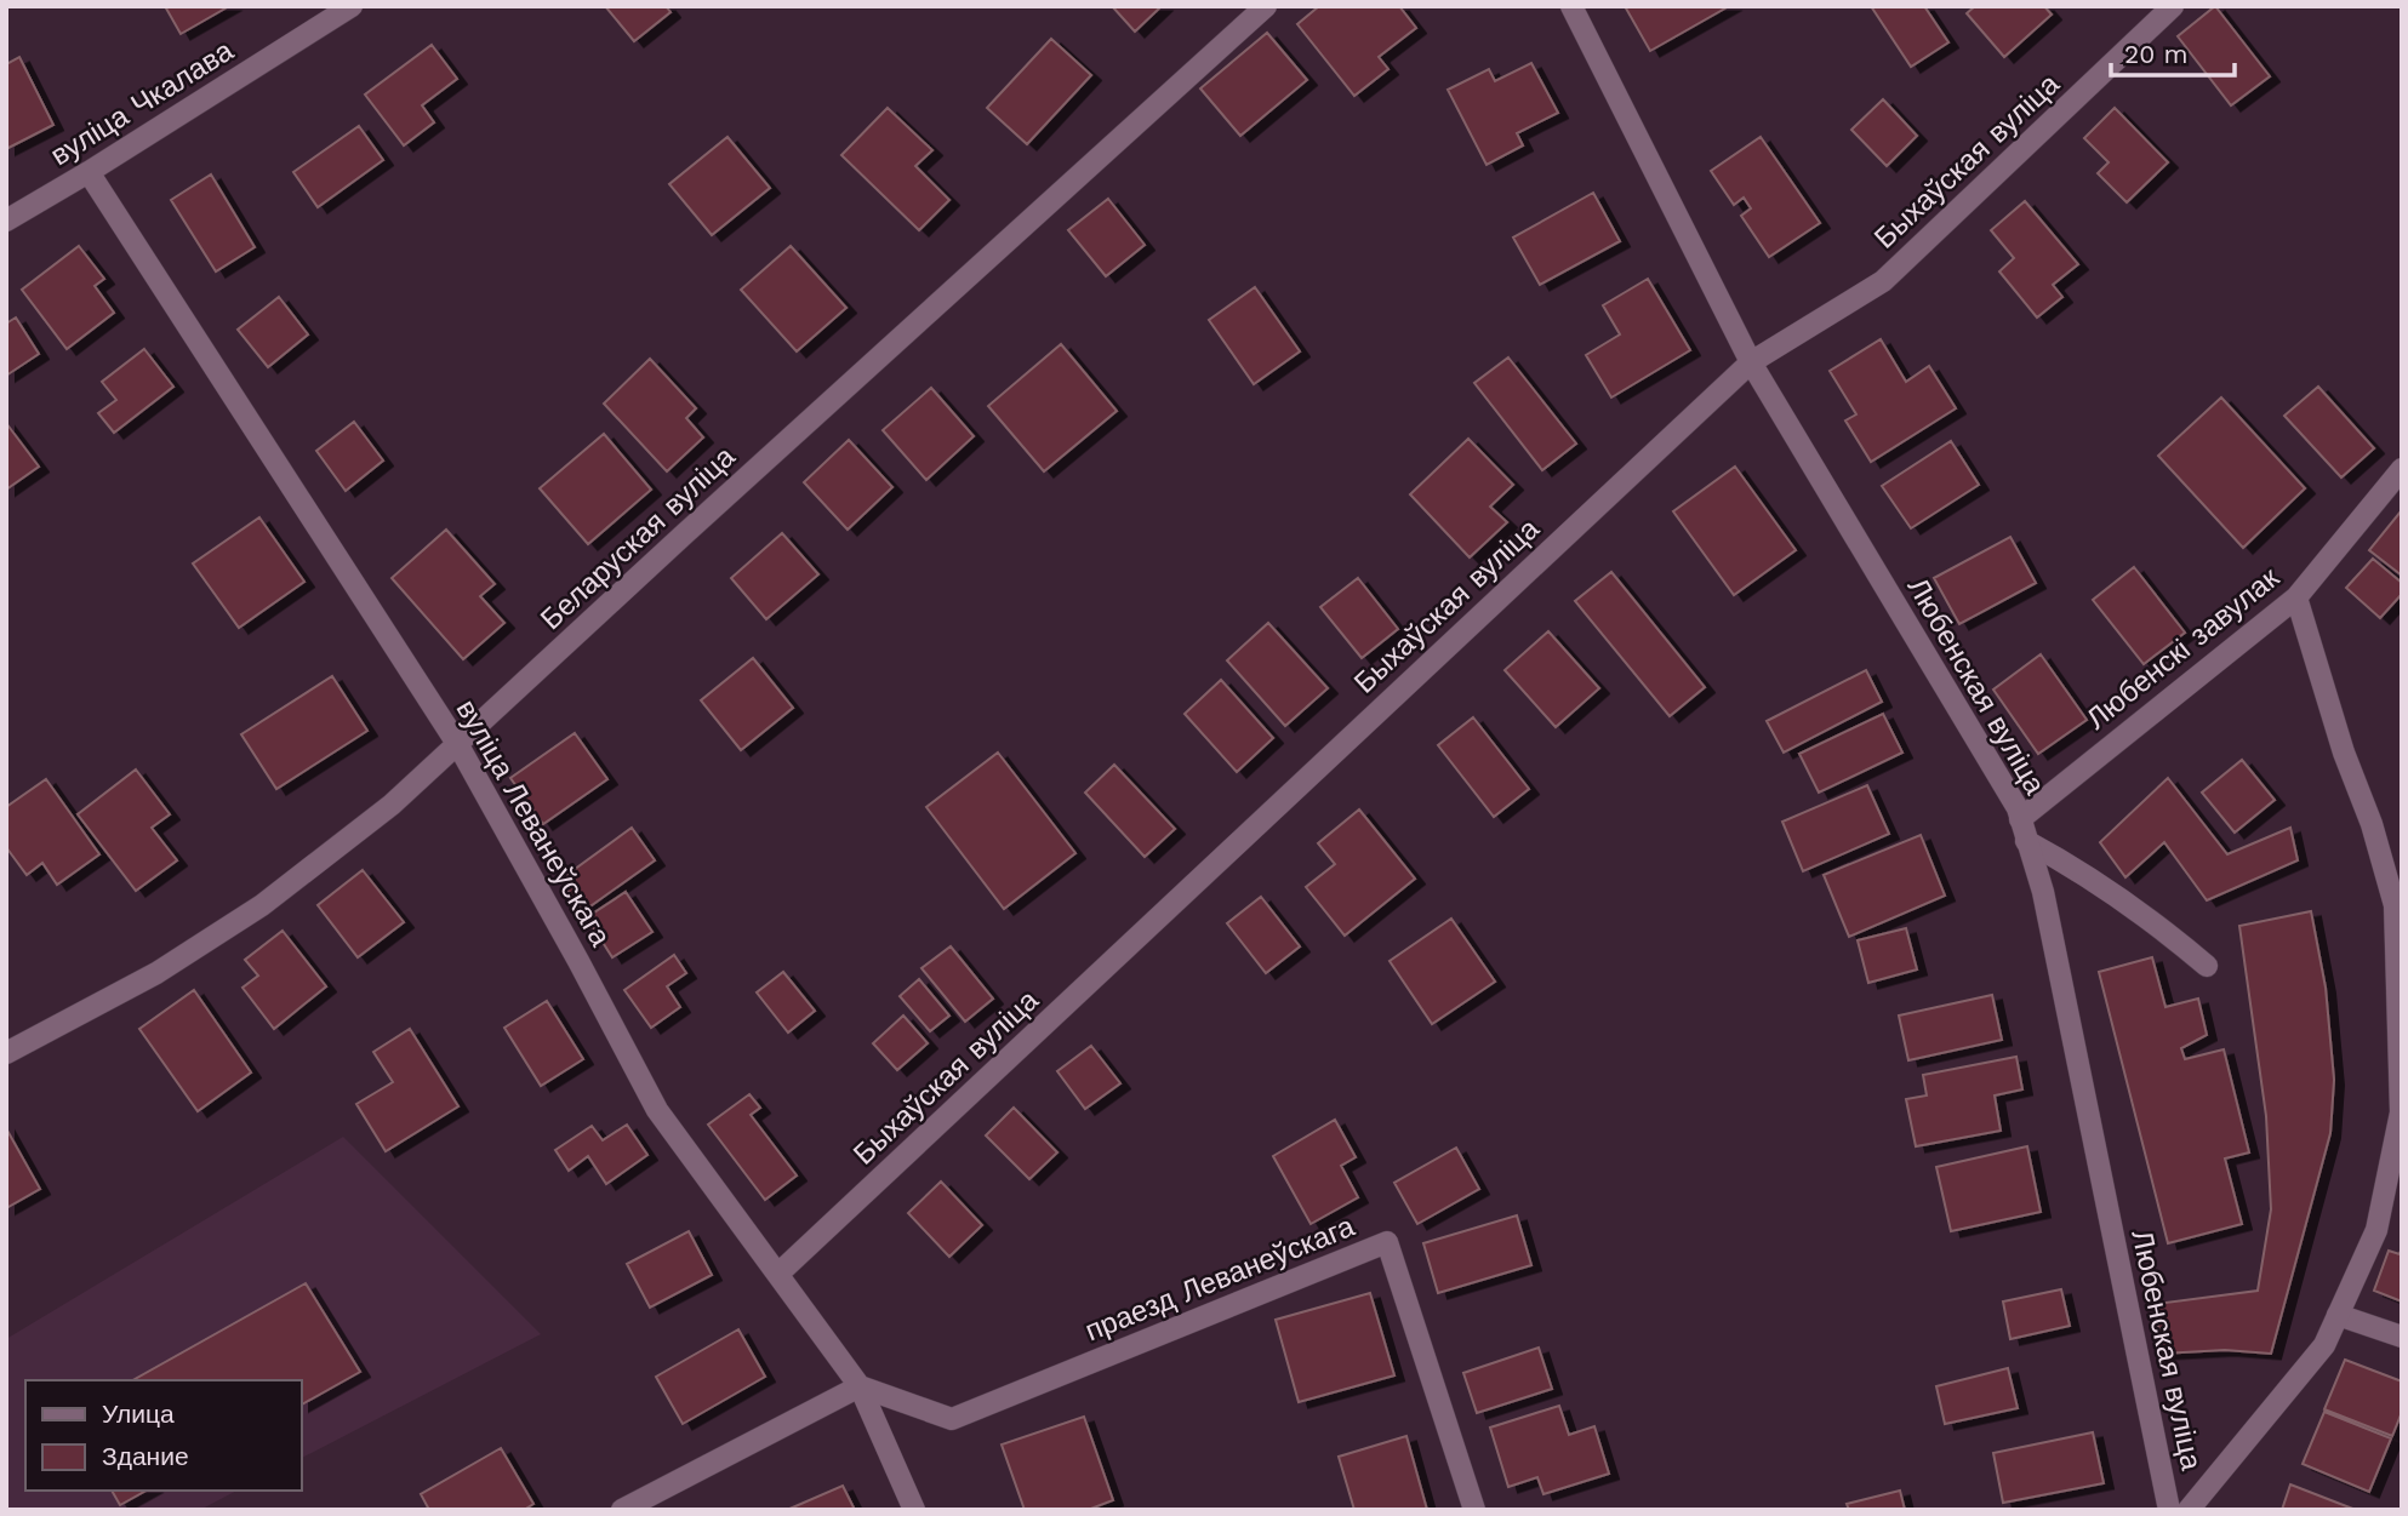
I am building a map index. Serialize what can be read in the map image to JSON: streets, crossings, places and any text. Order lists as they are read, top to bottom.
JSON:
{
  "streets": {
    "street": [
      "вуліца Чкалава",
      "Быхаўская вуліца",
      "Беларуская вуліца",
      "Любенскі завулак",
      "Любенская вуліца",
      "вуліца Леванеўскага",
      "праезд Леванеўскага"
    ]
  },
  "crossings": [
    ["вуліца Чкалава", "вуліца Леванеўскага"],
    ["Быхаўская вуліца", "Любенская вуліца"],
    ["Быхаўская вуліца", "вуліца Леванеўскага"],
    ["Беларуская вуліца", "вуліца Леванеўскага"],
    ["Любенскі завулак", "Любенская вуліца"],
    ["вуліца Леванеўскага", "праезд Леванеўскага"]
  ],
  "legend": ["Улица", "Здание"],
  "scale_bar": "20 m"
}
